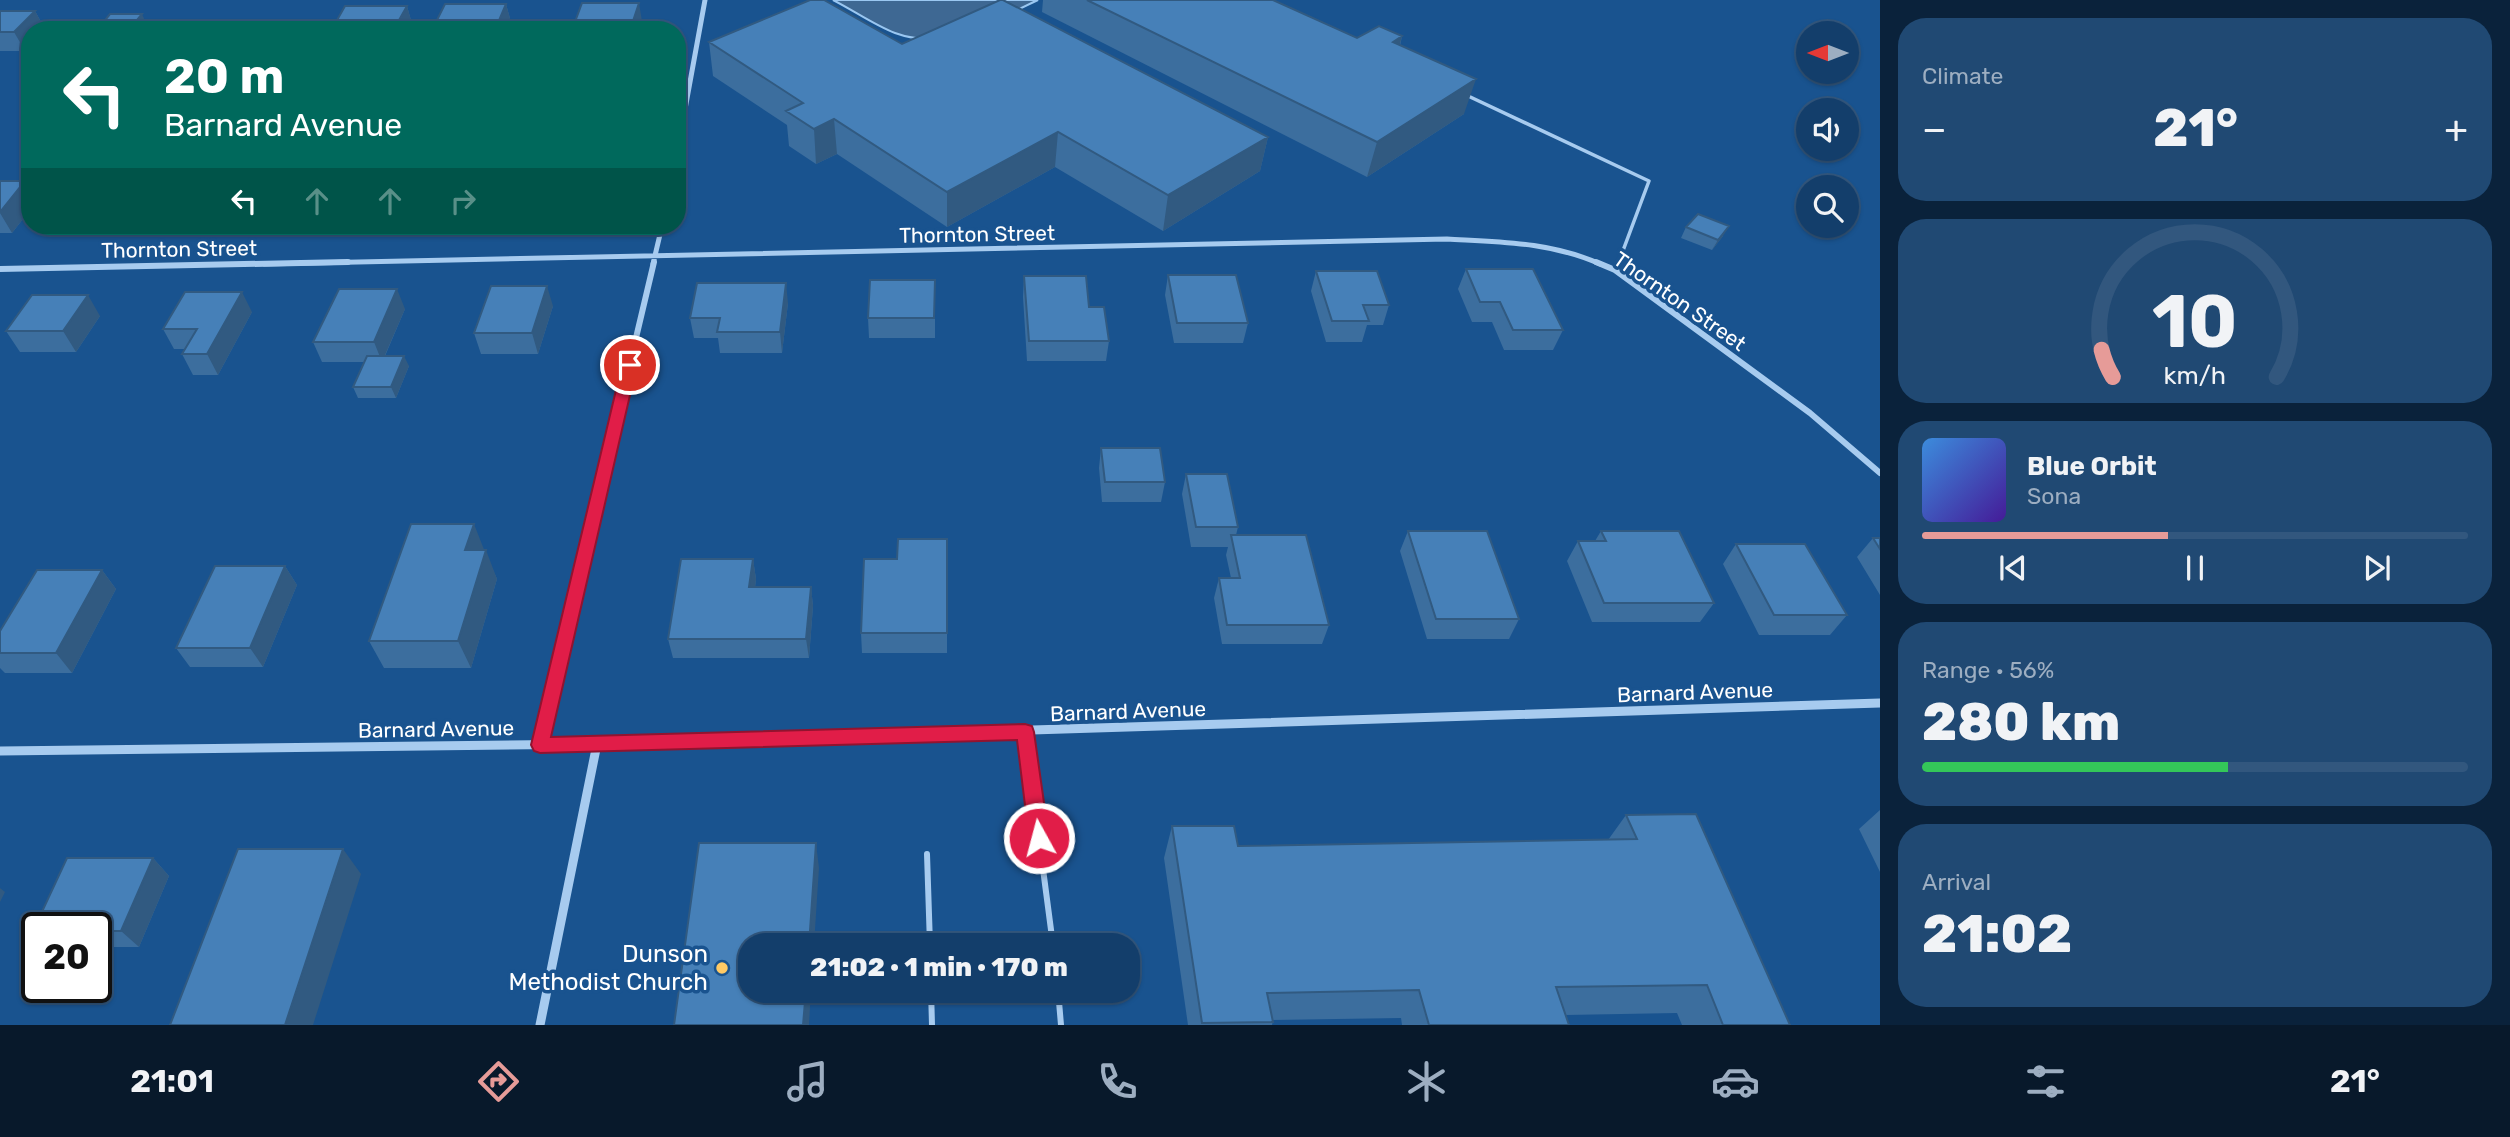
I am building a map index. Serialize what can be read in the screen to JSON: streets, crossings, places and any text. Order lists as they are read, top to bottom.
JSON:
{
  "streets": {
    "street": ["Thornton Street", "Barnard Avenue"]
  },
  "places": ["Dunson Methodist Church"],
  "north": "left",
  "page": {
    "tile": [
      "Climate",
      ["Range · 56%", "280 km"],
      ["Arrival", "21:02"]
    ],
    "turn": ["20 m", "Barnard Avenue"],
    "heat": ["−", "21°", "+"],
    "song": ["Blue Orbit", "Sona"],
    "limit": "20",
    "trip": "21:02 · 1 min · 170 m",
    "tabs": ["21:01", "21°"],
    "gauge": ["10", "km/h"]
  }
}
